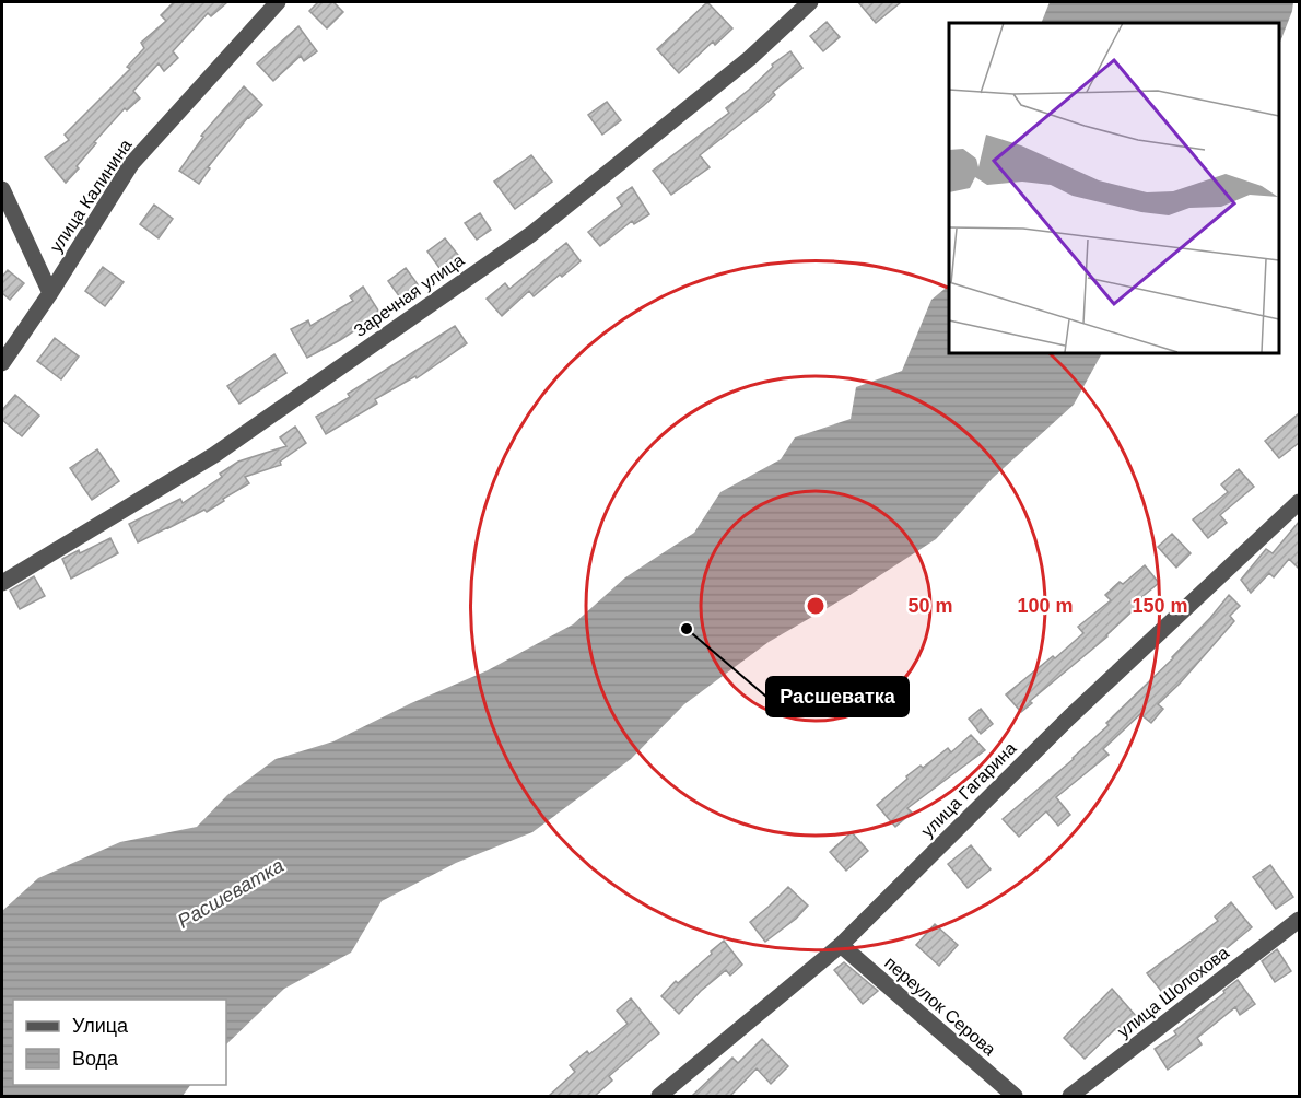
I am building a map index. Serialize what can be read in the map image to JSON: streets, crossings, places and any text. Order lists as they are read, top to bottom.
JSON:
{
  "streets": {
    "street": [
      "улица Калинина",
      "Заречная улица",
      "улица Гагарина",
      "улица Шолохова",
      "переулок Серова"
    ]
  },
  "crossings": [
    ["улица Гагарина", "переулок Серова"]
  ],
  "water": ["Расшеватка"],
  "places": ["Расшеватка"],
  "legend": ["Улица", "Вода"],
  "rings": ["50 m", "100 m", "150 m"]
}
